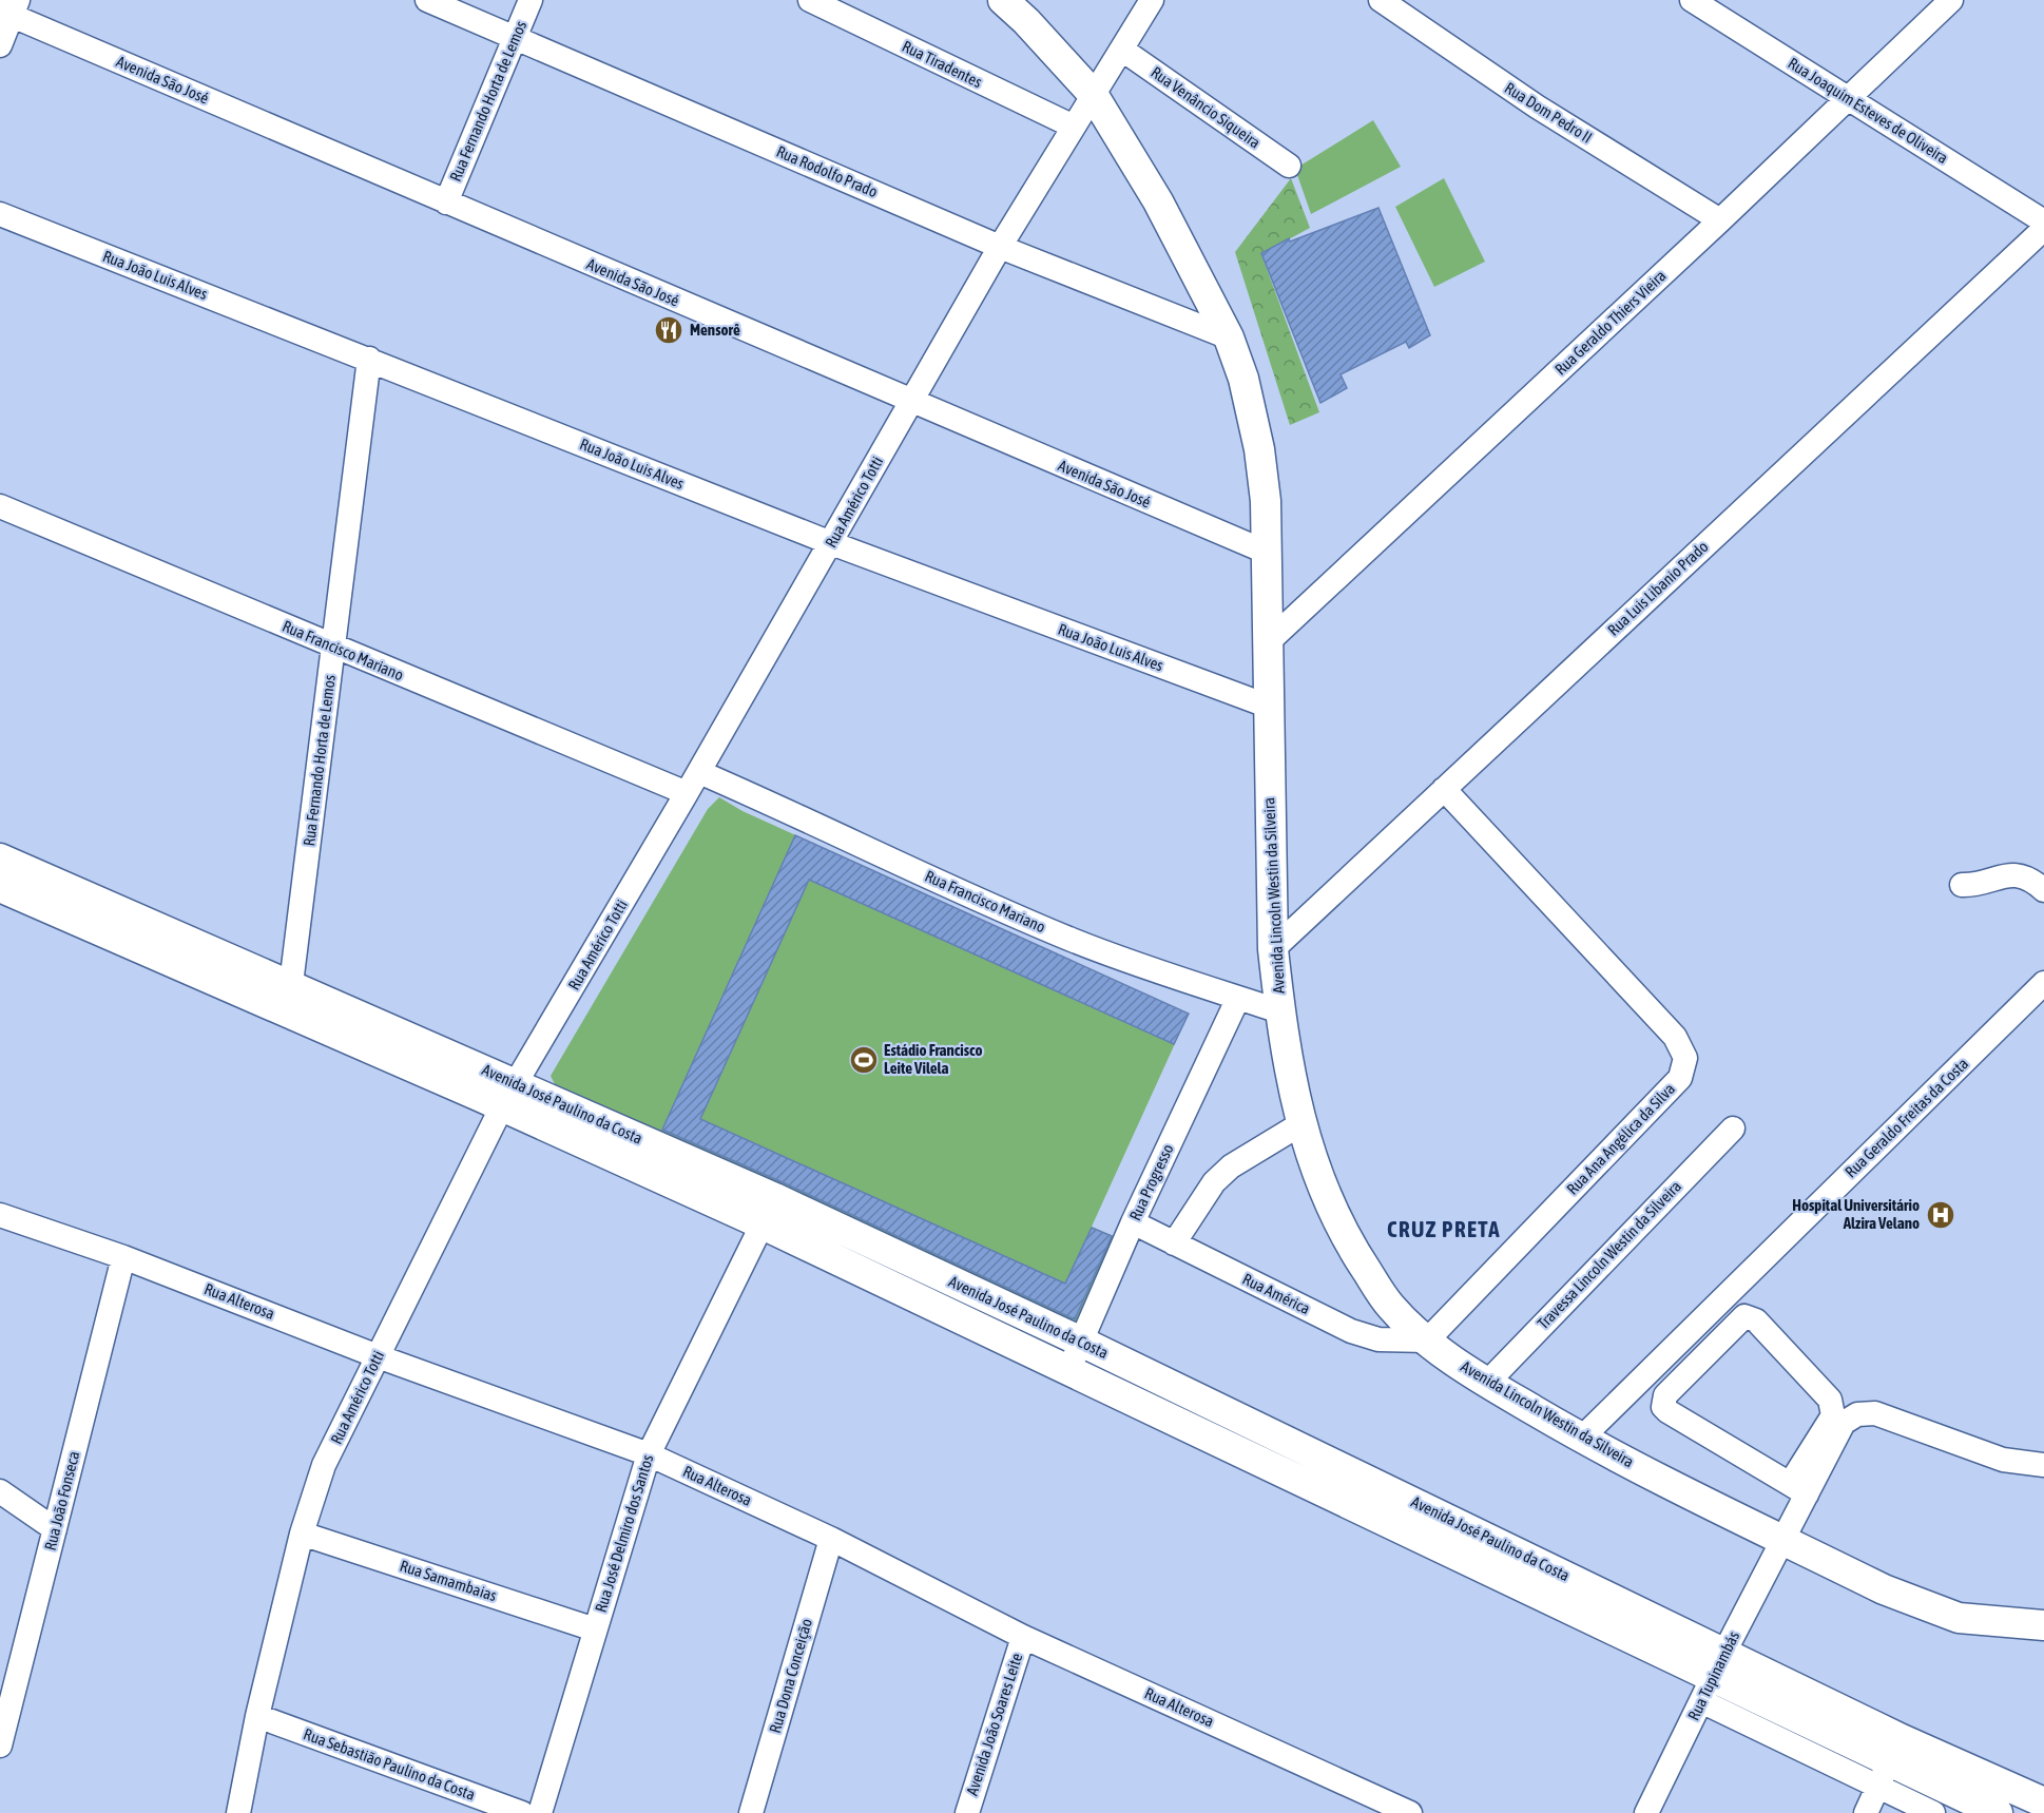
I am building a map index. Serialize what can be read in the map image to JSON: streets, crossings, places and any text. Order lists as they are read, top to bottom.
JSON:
{
  "streets": {
    "main road": ["Avenida Lincoln Westin da Silveira", "Avenida José Paulino da Costa"],
    "street": [
      "Rua Tiradentes",
      "Avenida São José",
      "Rua Fernando Horta de Lemos",
      "Rua Venâncio Siqueira",
      "Rua Joaquim Esteves de Oliveira",
      "Rua Dom Pedro II",
      "Rua Rodolfo Prado",
      "Rua João Luis Alves",
      "Rua Geraldo Thiers Vieira",
      "Rua Américo Totti",
      "Rua Luis Libanio Prado",
      "Rua Francisco Mariano",
      "Rua Geraldo Freitas da Costa",
      "Rua Ana Angélica da Silva",
      "Rua Progresso",
      "Travessa Lincoln Westin da Silveira",
      "Rua América",
      "Rua Alterosa",
      "Rua João Fonseca",
      "Rua José Delmiro dos Santos",
      "Rua Samambaias",
      "Rua Dona Conceição",
      "Rua Tupinambás",
      "Avenida João Soares Leite",
      "Rua Sebastião Paulino da Costa"
    ]
  },
  "crossings": [
    ["Rua Tiradentes", "Rua Américo Totti"],
    ["Avenida São José", "Rua Fernando Horta de Lemos"],
    ["Avenida São José", "Rua Américo Totti"],
    ["Avenida São José", "Avenida Lincoln Westin da Silveira"],
    ["Rua Fernando Horta de Lemos", "Rua Rodolfo Prado"],
    ["Rua Fernando Horta de Lemos", "Rua João Luis Alves"],
    ["Rua Fernando Horta de Lemos", "Rua Francisco Mariano"],
    ["Rua Fernando Horta de Lemos", "Avenida José Paulino da Costa"],
    ["Rua Venâncio Siqueira", "Rua Américo Totti"],
    ["Rua Joaquim Esteves de Oliveira", "Rua Geraldo Thiers Vieira"],
    ["Rua Dom Pedro II", "Rua Geraldo Thiers Vieira"],
    ["Rua Rodolfo Prado", "Rua Américo Totti"],
    ["Rua Rodolfo Prado", "Avenida Lincoln Westin da Silveira"],
    ["Rua João Luis Alves", "Rua Américo Totti"],
    ["Rua João Luis Alves", "Avenida Lincoln Westin da Silveira"],
    ["Rua Geraldo Thiers Vieira", "Avenida Lincoln Westin da Silveira"],
    ["Rua Américo Totti", "Rua Francisco Mariano"],
    ["Rua Américo Totti", "Avenida Lincoln Westin da Silveira"],
    ["Rua Américo Totti", "Avenida José Paulino da Costa"],
    ["Rua Américo Totti", "Rua Alterosa"],
    ["Rua Américo Totti", "Rua Samambaias"],
    ["Rua Américo Totti", "Rua Sebastião Paulino da Costa"],
    ["Rua Luis Libanio Prado", "Avenida Lincoln Westin da Silveira"],
    ["Rua Luis Libanio Prado", "Rua Ana Angélica da Silva"],
    ["Rua Francisco Mariano", "Avenida Lincoln Westin da Silveira"],
    ["Rua Francisco Mariano", "Rua Progresso"],
    ["Avenida Lincoln Westin da Silveira", "Rua Geraldo Freitas da Costa"],
    ["Avenida Lincoln Westin da Silveira", "Rua Ana Angélica da Silva"],
    ["Avenida Lincoln Westin da Silveira", "Travessa Lincoln Westin da Silveira"],
    ["Avenida Lincoln Westin da Silveira", "Rua América"],
    ["Avenida Lincoln Westin da Silveira", "Rua Tupinambás"],
    ["Avenida José Paulino da Costa", "Rua Progresso"],
    ["Avenida José Paulino da Costa", "Rua José Delmiro dos Santos"],
    ["Avenida José Paulino da Costa", "Rua Tupinambás"],
    ["Rua Ana Angélica da Silva", "Rua América"],
    ["Rua Progresso", "Rua América"],
    ["Rua Alterosa", "Rua João Fonseca"],
    ["Rua Alterosa", "Rua José Delmiro dos Santos"],
    ["Rua Alterosa", "Rua Dona Conceição"],
    ["Rua Alterosa", "Avenida João Soares Leite"],
    ["Rua José Delmiro dos Santos", "Rua Samambaias"]
  ],
  "districts": ["CRUZ PRETA"],
  "places": {
    "restaurant": ["Mensorê"],
    "sports": ["Estádio Francisco Leite Vilela"],
    "hospital": ["Hospital Universitário Alzira Velano"]
  }
}
